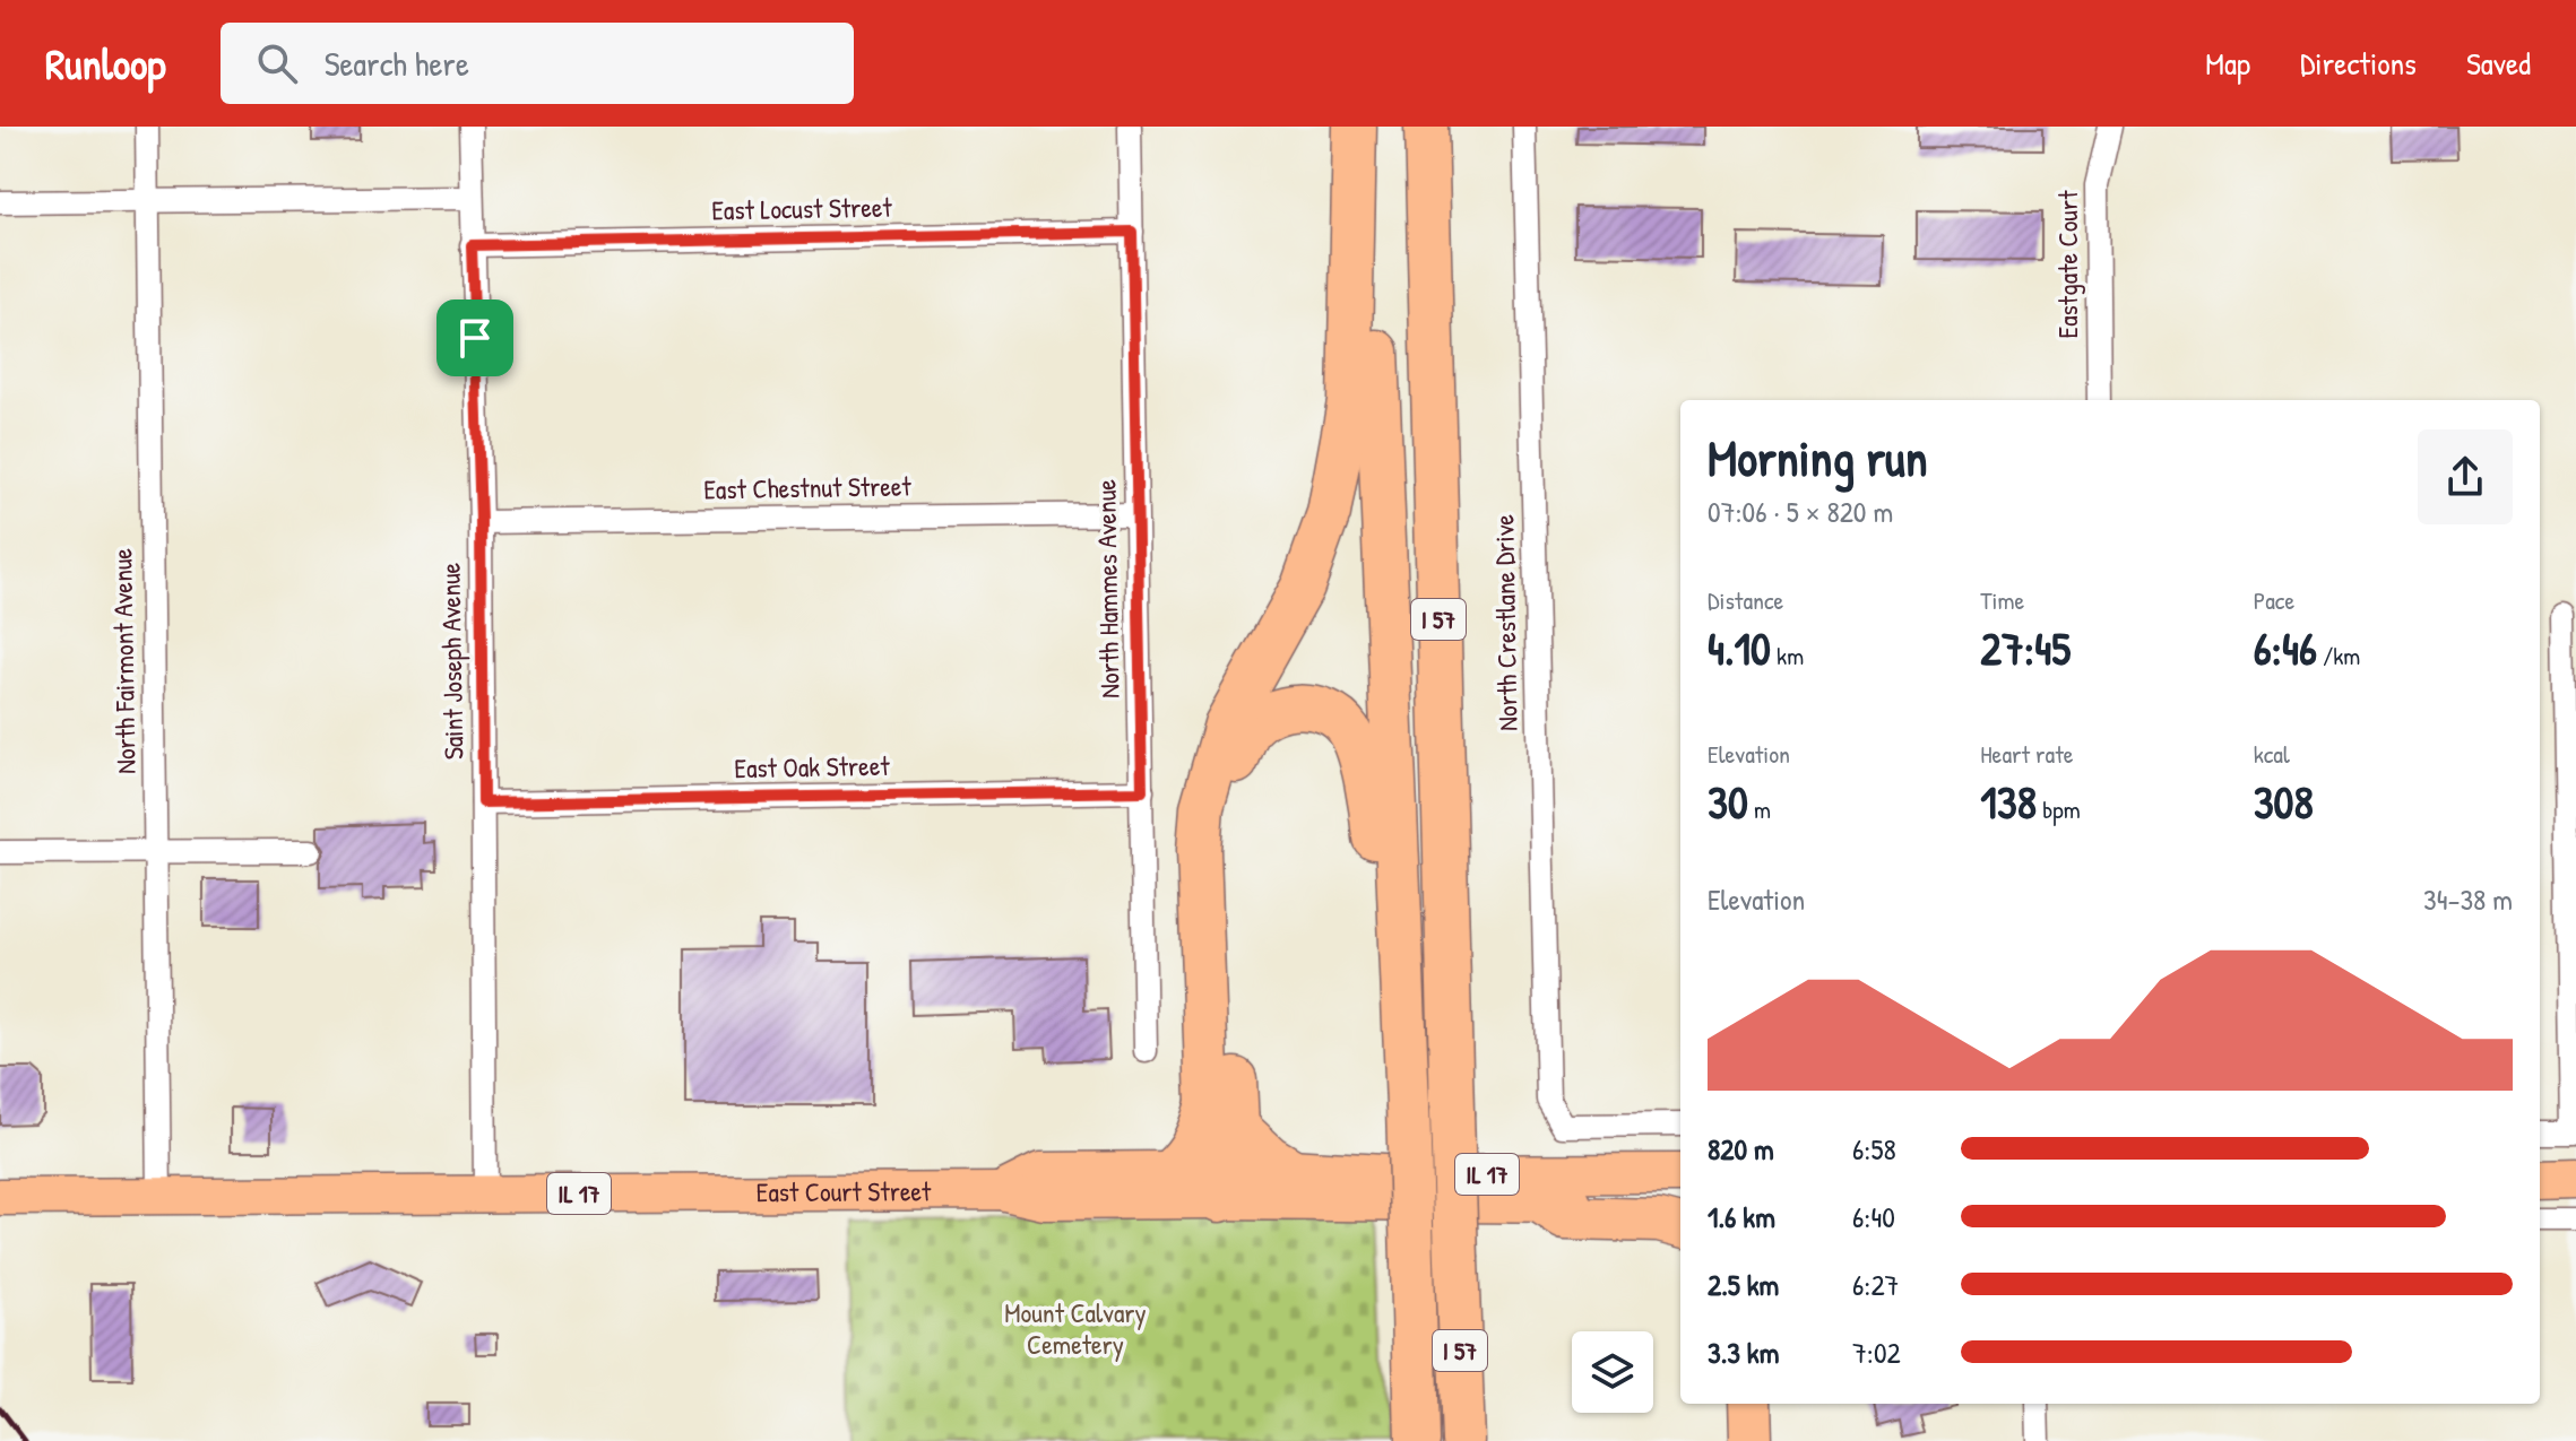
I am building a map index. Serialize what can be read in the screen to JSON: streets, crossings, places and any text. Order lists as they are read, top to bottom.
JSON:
{
  "streets": {
    "highway": ["I 57", "IL 17", "East Court Street"],
    "street": [
      "East Locust Street",
      "Eastgate Court",
      "East Chestnut Street",
      "North Hammes Avenue",
      "North Crestlane Drive",
      "North Fairmont Avenue",
      "Saint Joseph Avenue",
      "East Oak Street"
    ]
  },
  "crossings": [
    ["East Locust Street", "North Hammes Avenue"],
    ["East Locust Street", "Saint Joseph Avenue"],
    ["East Chestnut Street", "North Hammes Avenue"],
    ["East Chestnut Street", "Saint Joseph Avenue"],
    ["North Hammes Avenue", "East Oak Street"],
    ["North Fairmont Avenue", "East Court Street"],
    ["Saint Joseph Avenue", "East Oak Street"],
    ["Saint Joseph Avenue", "East Court Street"],
    ["IL 17", "East Court Street"]
  ],
  "parks": ["Mount Calvary Cemetery"],
  "page": {
    "header": "Runloop",
    "search": "Search here",
    "nav": ["Map", "Directions", "Saved"],
    "heading": ["Morning run", "07:06 · 5 × 820 m"],
    "stats": [
      ["Distance", "4.10 km"],
      ["Time", "27:45"],
      ["Pace", "6:46 /km"],
      ["Elevation", "30 m"],
      ["Heart rate", "138 bpm"],
      ["kcal", "308"]
    ],
    "chart": ["Elevation", "34–38 m"],
    "list": [
      {
        "name": "820 m",
        "note": "6:58"
      },
      {
        "name": "1.6 km",
        "note": "6:40"
      },
      {
        "name": "2.5 km",
        "note": "6:27"
      },
      {
        "name": "3.3 km",
        "note": "7:02"
      }
    ]
  }
}
